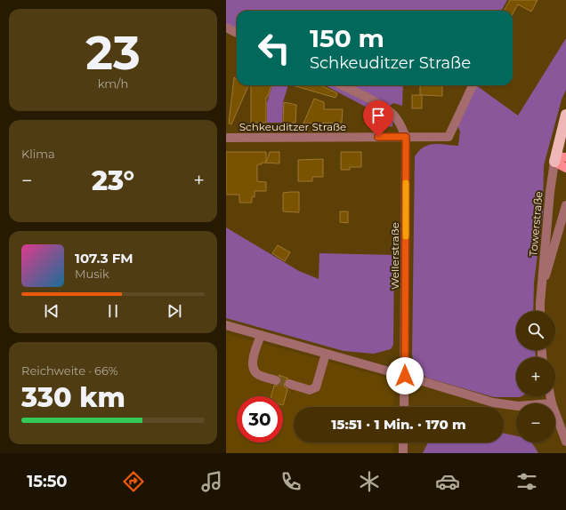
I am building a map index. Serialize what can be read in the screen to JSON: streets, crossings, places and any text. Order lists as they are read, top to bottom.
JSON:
{
  "streets": {
    "street": ["Schkeuditzer Straße", "Towerstraße", "Wellerstraße"]
  },
  "crossings": [
    ["Schkeuditzer Straße", "Wellerstraße"]
  ],
  "page": {
    "tile": [
      ["23", "km/h"],
      "Klima",
      ["Reichweite · 66%", "330 km"]
    ],
    "turn": ["150 m", "Schkeuditzer Straße"],
    "heat": ["−", "23°", "+"],
    "song": ["107.3 FM", "Musik"],
    "map_buttons": ["+", "−"],
    "limit": "30",
    "trip": "15:51 · 1 Min. · 170 m",
    "tabs": "15:50"
  }
}
